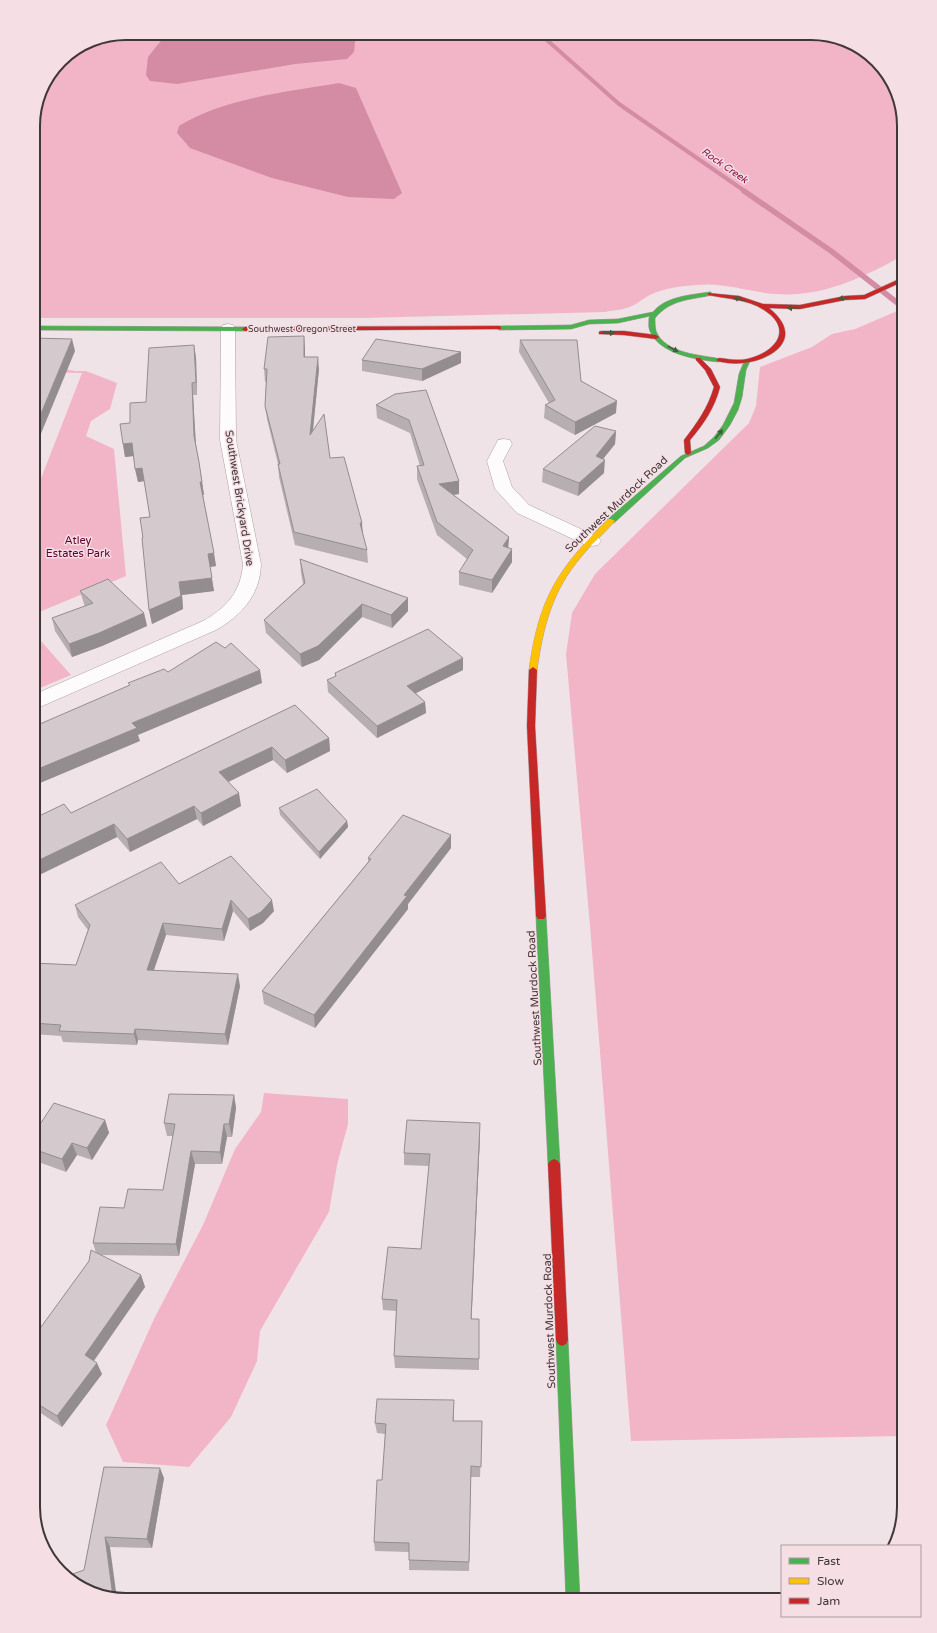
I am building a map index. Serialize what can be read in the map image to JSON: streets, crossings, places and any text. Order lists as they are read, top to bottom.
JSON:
{
  "streets": {
    "main road": ["Southwest Oregon Street", "Southwest Murdock Road"],
    "street": ["Southwest Brickyard Drive"]
  },
  "crossings": [
    ["Southwest Oregon Street", "Southwest Brickyard Drive"],
    ["Southwest Oregon Street", "Southwest Murdock Road"]
  ],
  "water": ["Rock Creek"],
  "parks": ["Atley Estates Park"],
  "legend": ["Fast", "Slow", "Jam"]
}
